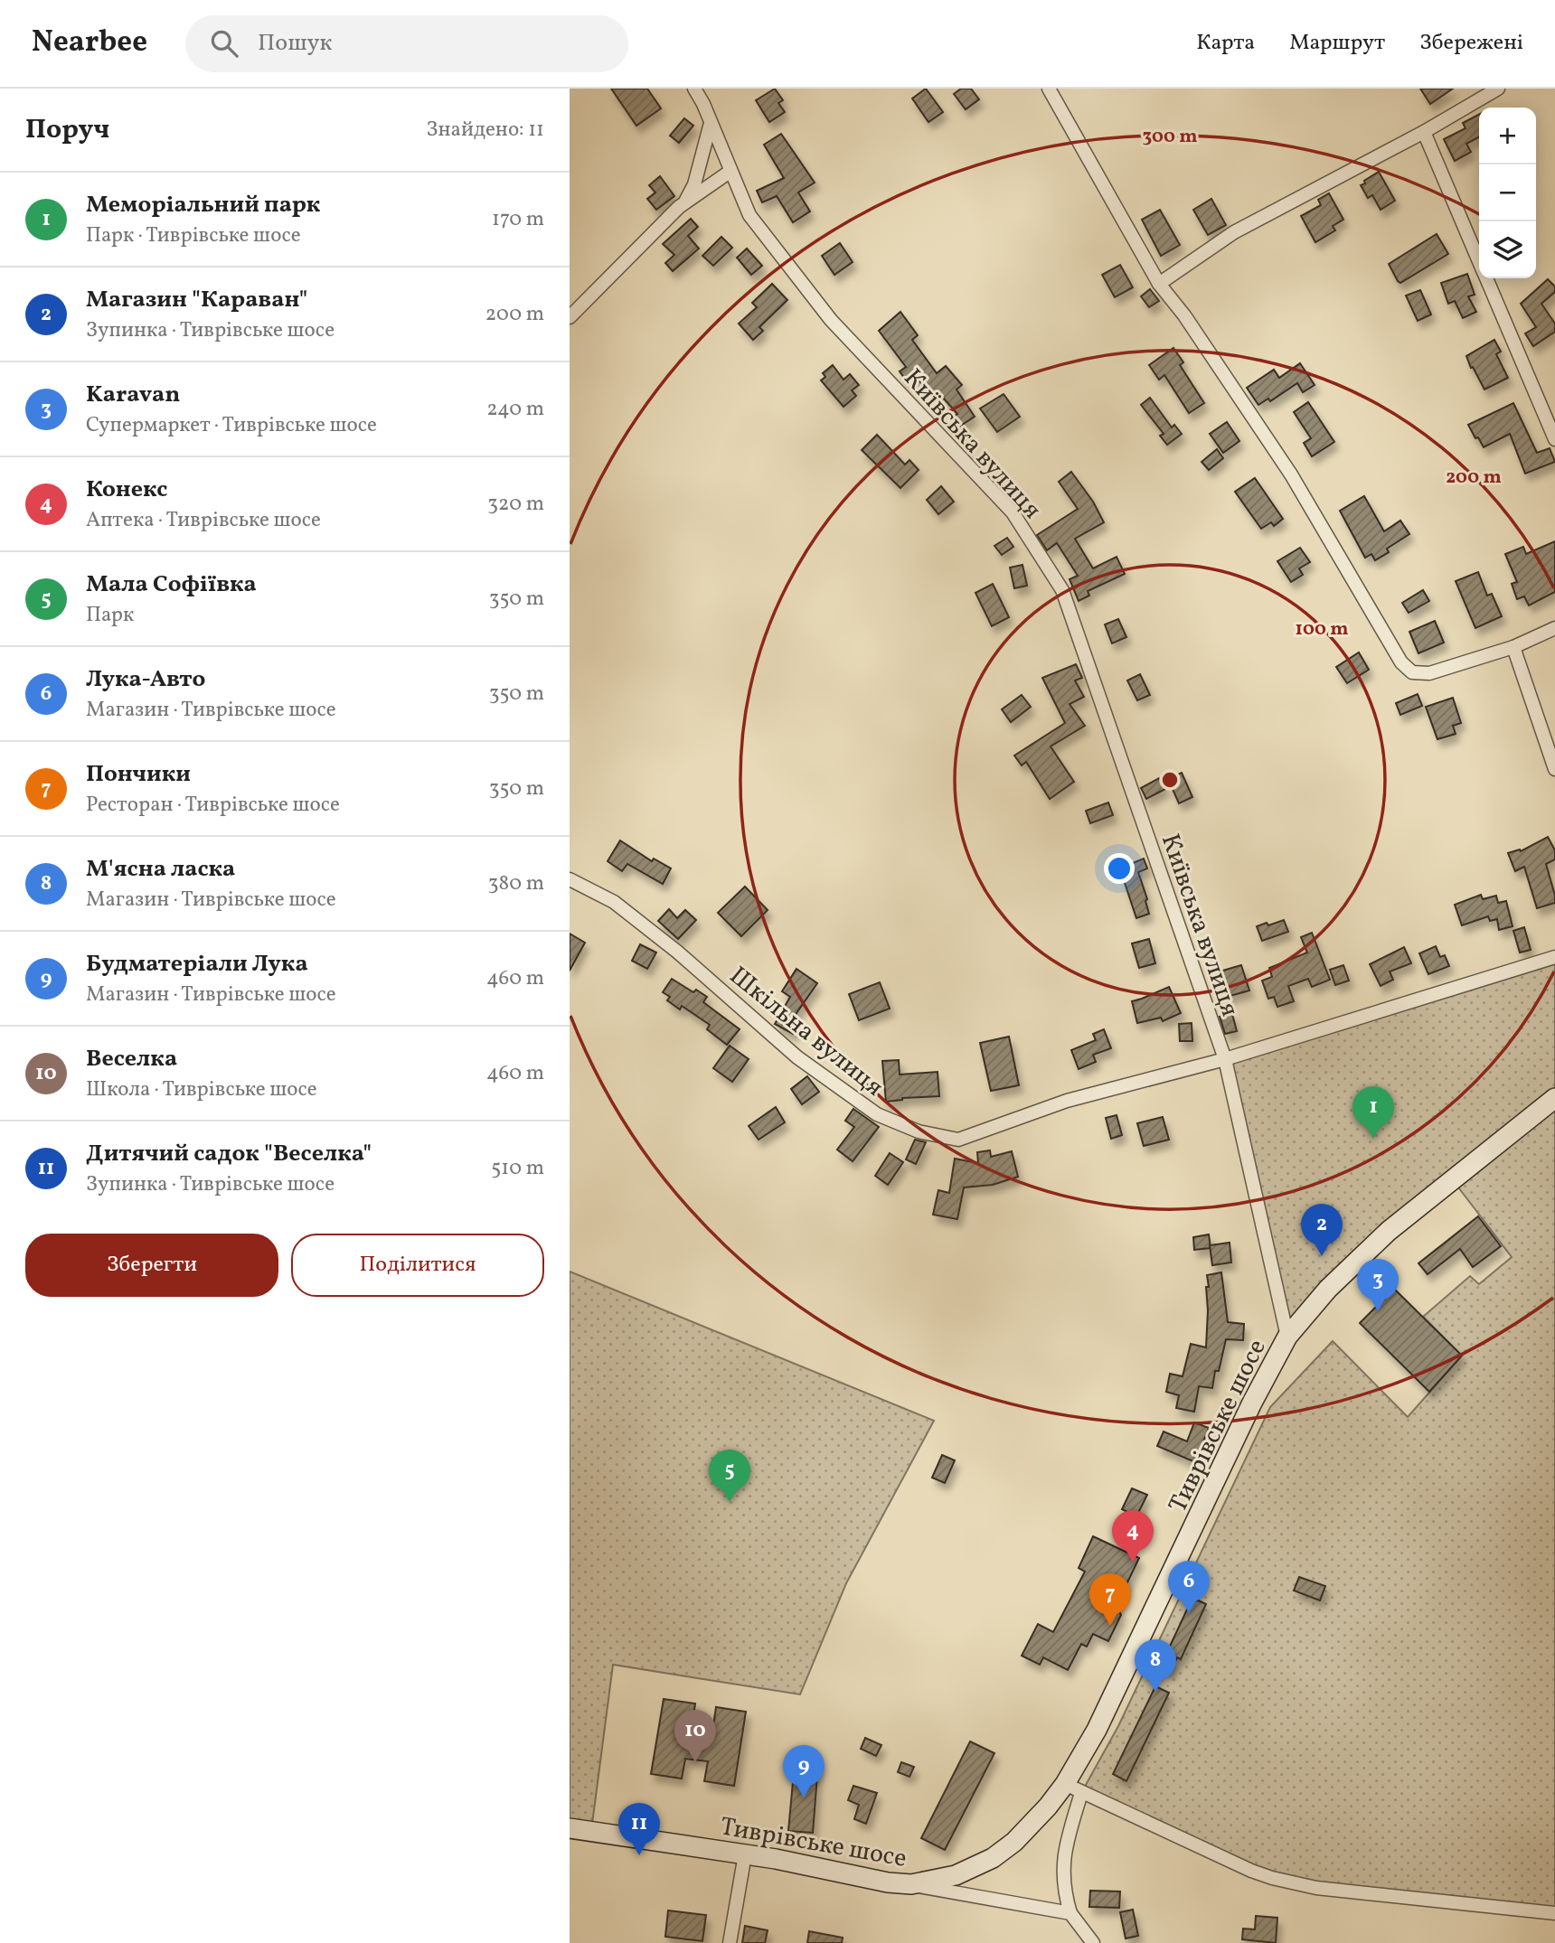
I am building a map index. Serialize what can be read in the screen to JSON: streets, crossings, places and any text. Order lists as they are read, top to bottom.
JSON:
{
  "streets": {
    "main road": ["Тиврівське шосе"],
    "street": ["Київська вулиця", "Шкільна вулиця"]
  },
  "crossings": [
    ["Київська вулиця", "Шкільна вулиця"],
    ["Київська вулиця", "Тиврівське шосе"]
  ],
  "page": {
    "header": "Nearbee",
    "search": "Пошук",
    "nav": ["Карта", "Маршрут", "Збережені"],
    "heading": ["Поруч", "Знайдено: 11"],
    "map_buttons": ["+", "−"],
    "list": [
      {
        "mark": "1",
        "name": "Меморіальний парк",
        "note": "Парк · Тиврівське шосе",
        "value": "170 m"
      },
      {
        "mark": "2",
        "name": "Магазин \"Караван\"",
        "note": "Зупинка · Тиврівське шосе",
        "value": "200 m"
      },
      {
        "mark": "3",
        "name": "Karavan",
        "note": "Супермаркет · Тиврівське шосе",
        "value": "240 m"
      },
      {
        "mark": "4",
        "name": "Конекс",
        "note": "Аптека · Тиврівське шосе",
        "value": "320 m"
      },
      {
        "mark": "5",
        "name": "Мала Софіївка",
        "note": "Парк",
        "value": "350 m"
      },
      {
        "mark": "6",
        "name": "Лука-Авто",
        "note": "Магазин · Тиврівське шосе",
        "value": "350 m"
      },
      {
        "mark": "7",
        "name": "Пончики",
        "note": "Ресторан · Тиврівське шосе",
        "value": "350 m"
      },
      {
        "mark": "8",
        "name": "М'ясна ласка",
        "note": "Магазин · Тиврівське шосе",
        "value": "380 m"
      },
      {
        "mark": "9",
        "name": "Будматеріали Лука",
        "note": "Магазин · Тиврівське шосе",
        "value": "460 m"
      },
      {
        "mark": "10",
        "name": "Веселка",
        "note": "Школа · Тиврівське шосе",
        "value": "460 m"
      },
      {
        "mark": "11",
        "name": "Дитячий садок \"Веселка\"",
        "note": "Зупинка · Тиврівське шосе",
        "value": "510 m"
      }
    ],
    "pins": [
      "1",
      "2",
      "3",
      "5",
      "4",
      "6",
      "7",
      "8",
      "10",
      "9",
      "11"
    ],
    "buttons": ["Зберегти", "Поділитися"]
  },
  "rings": ["300 m", "200 m", "100 m"]
}
